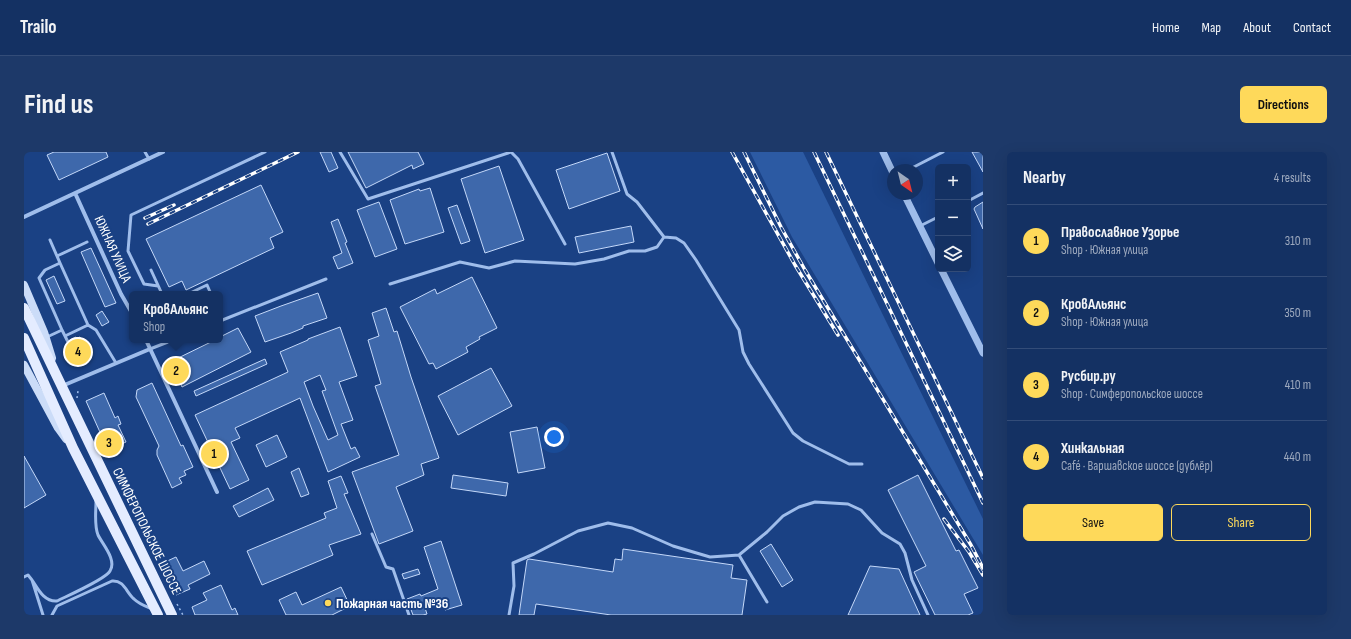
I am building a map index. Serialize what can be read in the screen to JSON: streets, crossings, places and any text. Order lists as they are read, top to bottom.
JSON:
{
  "streets": {
    "main road": ["СИМФЕРОПОЛЬСКОЕ ШОССЕ"],
    "street": ["ЮЖНАЯ УЛИЦА"]
  },
  "places": ["Пожарная часть №36"],
  "north": "bottom right",
  "page": {
    "header": "Trailo",
    "nav": [
      "Home",
      "Map",
      "About",
      "Contact"
    ],
    "buttons": [
      "Directions",
      ["Save", "Share"]
    ],
    "title": "Find us",
    "heading": ["Nearby", "4 results"],
    "map_buttons": ["+", "−"],
    "list": [
      {
        "mark": "1",
        "name": "Православное Узорье",
        "note": "Shop · Южная улица",
        "value": "310 m"
      },
      {
        "mark": "2",
        "name": "КровАльянс",
        "note": "Shop · Южная улица",
        "value": "350 m"
      },
      {
        "mark": "3",
        "name": "Русбир.ру",
        "note": "Shop · Симферопольское шоссе",
        "value": "410 m"
      },
      {
        "mark": "4",
        "name": "Хинкальная",
        "note": "Café · Варшавское шоссе (дублёр)",
        "value": "440 m"
      }
    ],
    "popup": ["КровАльянс", "Shop"],
    "pins": [
      "4",
      "2",
      "3",
      "1"
    ]
  }
}
